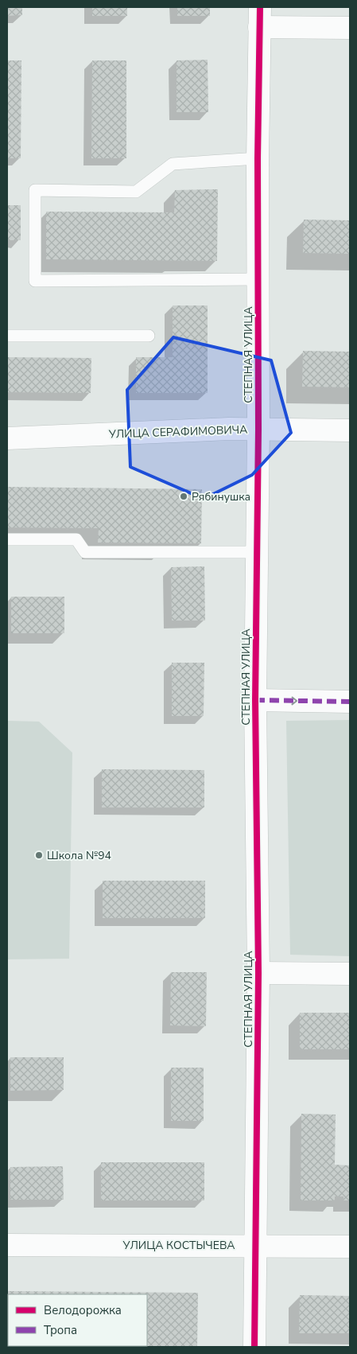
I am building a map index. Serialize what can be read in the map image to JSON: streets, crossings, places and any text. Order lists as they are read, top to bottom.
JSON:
{
  "streets": {
    "street": ["СТЕПНАЯ УЛИЦА", "УЛИЦА СЕРАФИМОВИЧА", "УЛИЦА КОСТЫЧЕВА"]
  },
  "crossings": [
    ["СТЕПНАЯ УЛИЦА", "УЛИЦА СЕРАФИМОВИЧА"],
    ["СТЕПНАЯ УЛИЦА", "УЛИЦА КОСТЫЧЕВА"]
  ],
  "places": ["Рябинушка", "Школа №94"],
  "legend": ["Велодорожка", "Тропа"]
}
